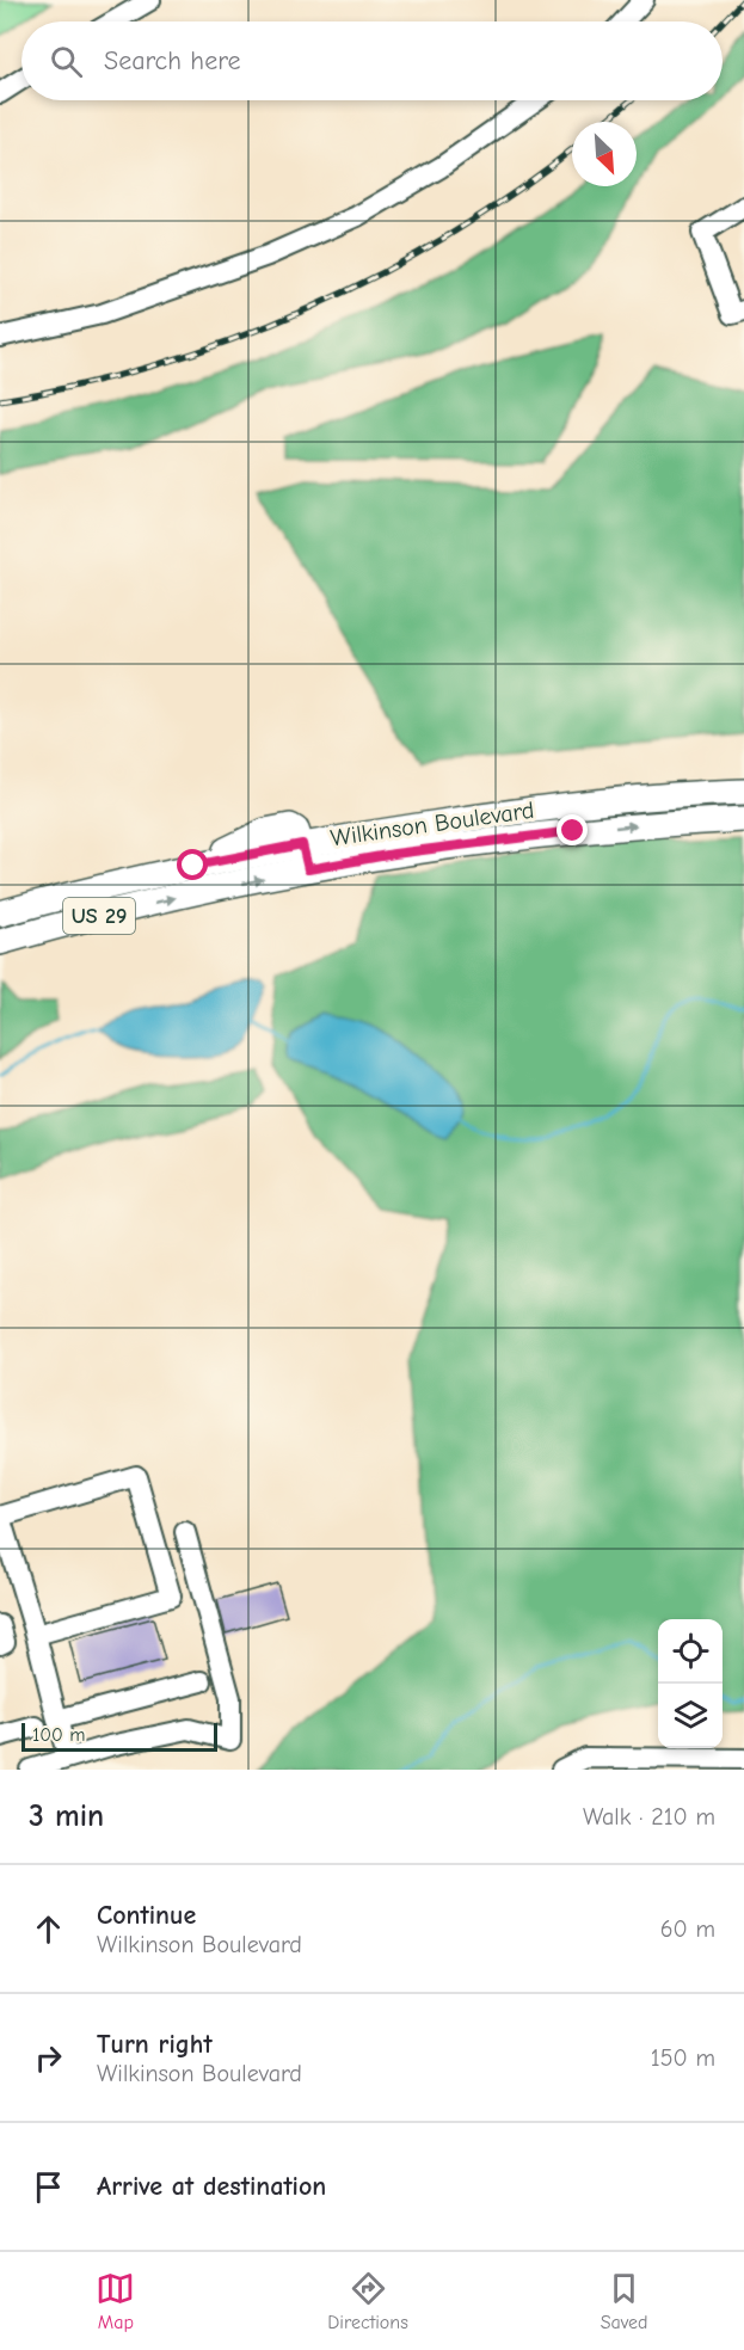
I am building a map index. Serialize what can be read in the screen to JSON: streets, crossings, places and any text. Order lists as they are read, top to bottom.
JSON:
{
  "streets": {
    "main road": ["Wilkinson Boulevard", "US 29"]
  },
  "crossings": [
    ["Wilkinson Boulevard", "US 29"]
  ],
  "scale_bar": "100 m",
  "north": "bottom right",
  "page": {
    "search": "Search here",
    "scale": "100 m",
    "heading": ["3 min", "Walk · 210 m"],
    "list": [
      ["Continue", "Wilkinson Boulevard", "60 m"],
      ["Turn right", "Wilkinson Boulevard", "150 m"],
      "Arrive at destination"
    ],
    "nav": ["Map", "Directions", "Saved"]
  }
}
